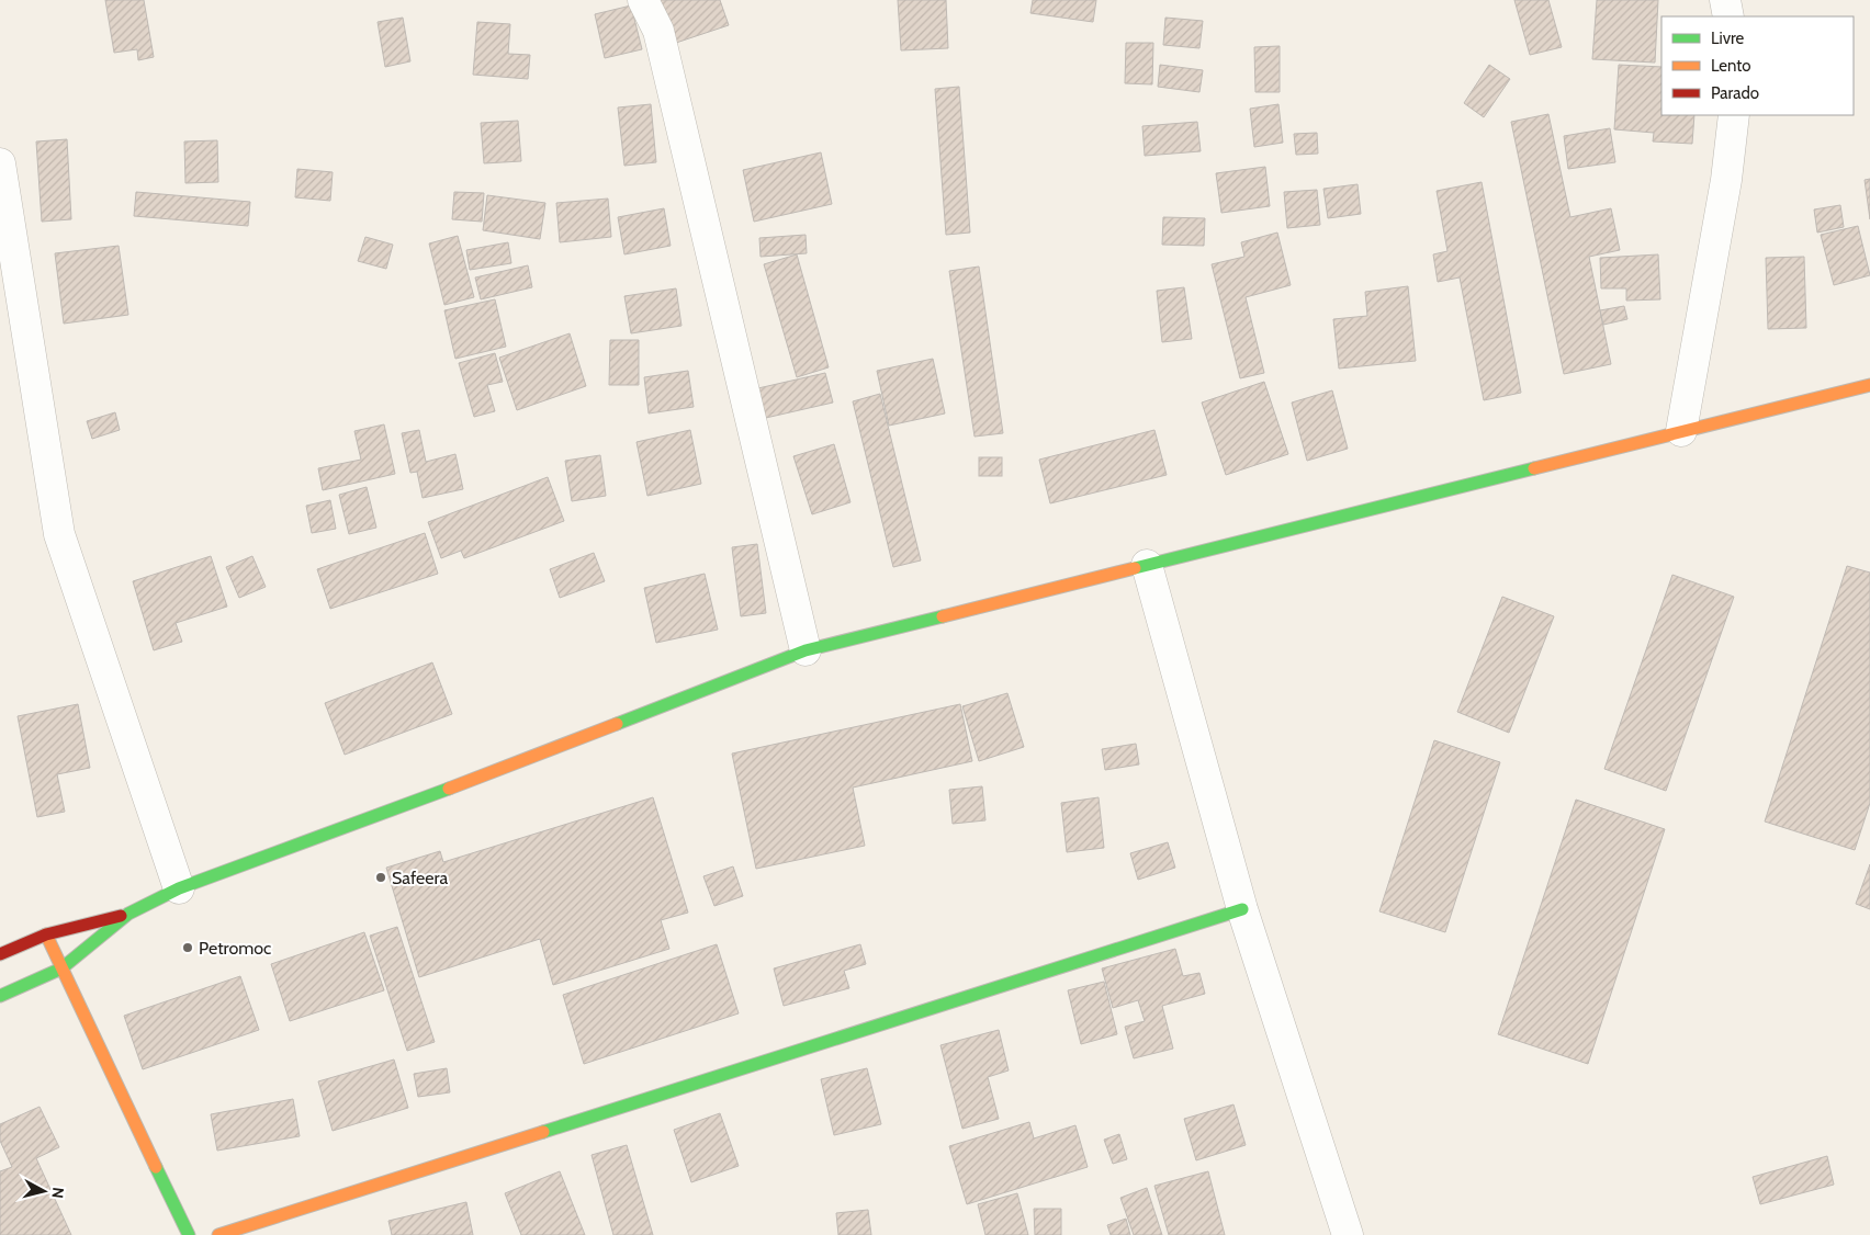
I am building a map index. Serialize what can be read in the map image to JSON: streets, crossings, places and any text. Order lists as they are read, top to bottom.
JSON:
{
  "places": ["Safeera", "Petromoc"],
  "legend": ["Livre", "Lento", "Parado"],
  "north": "right"
}
